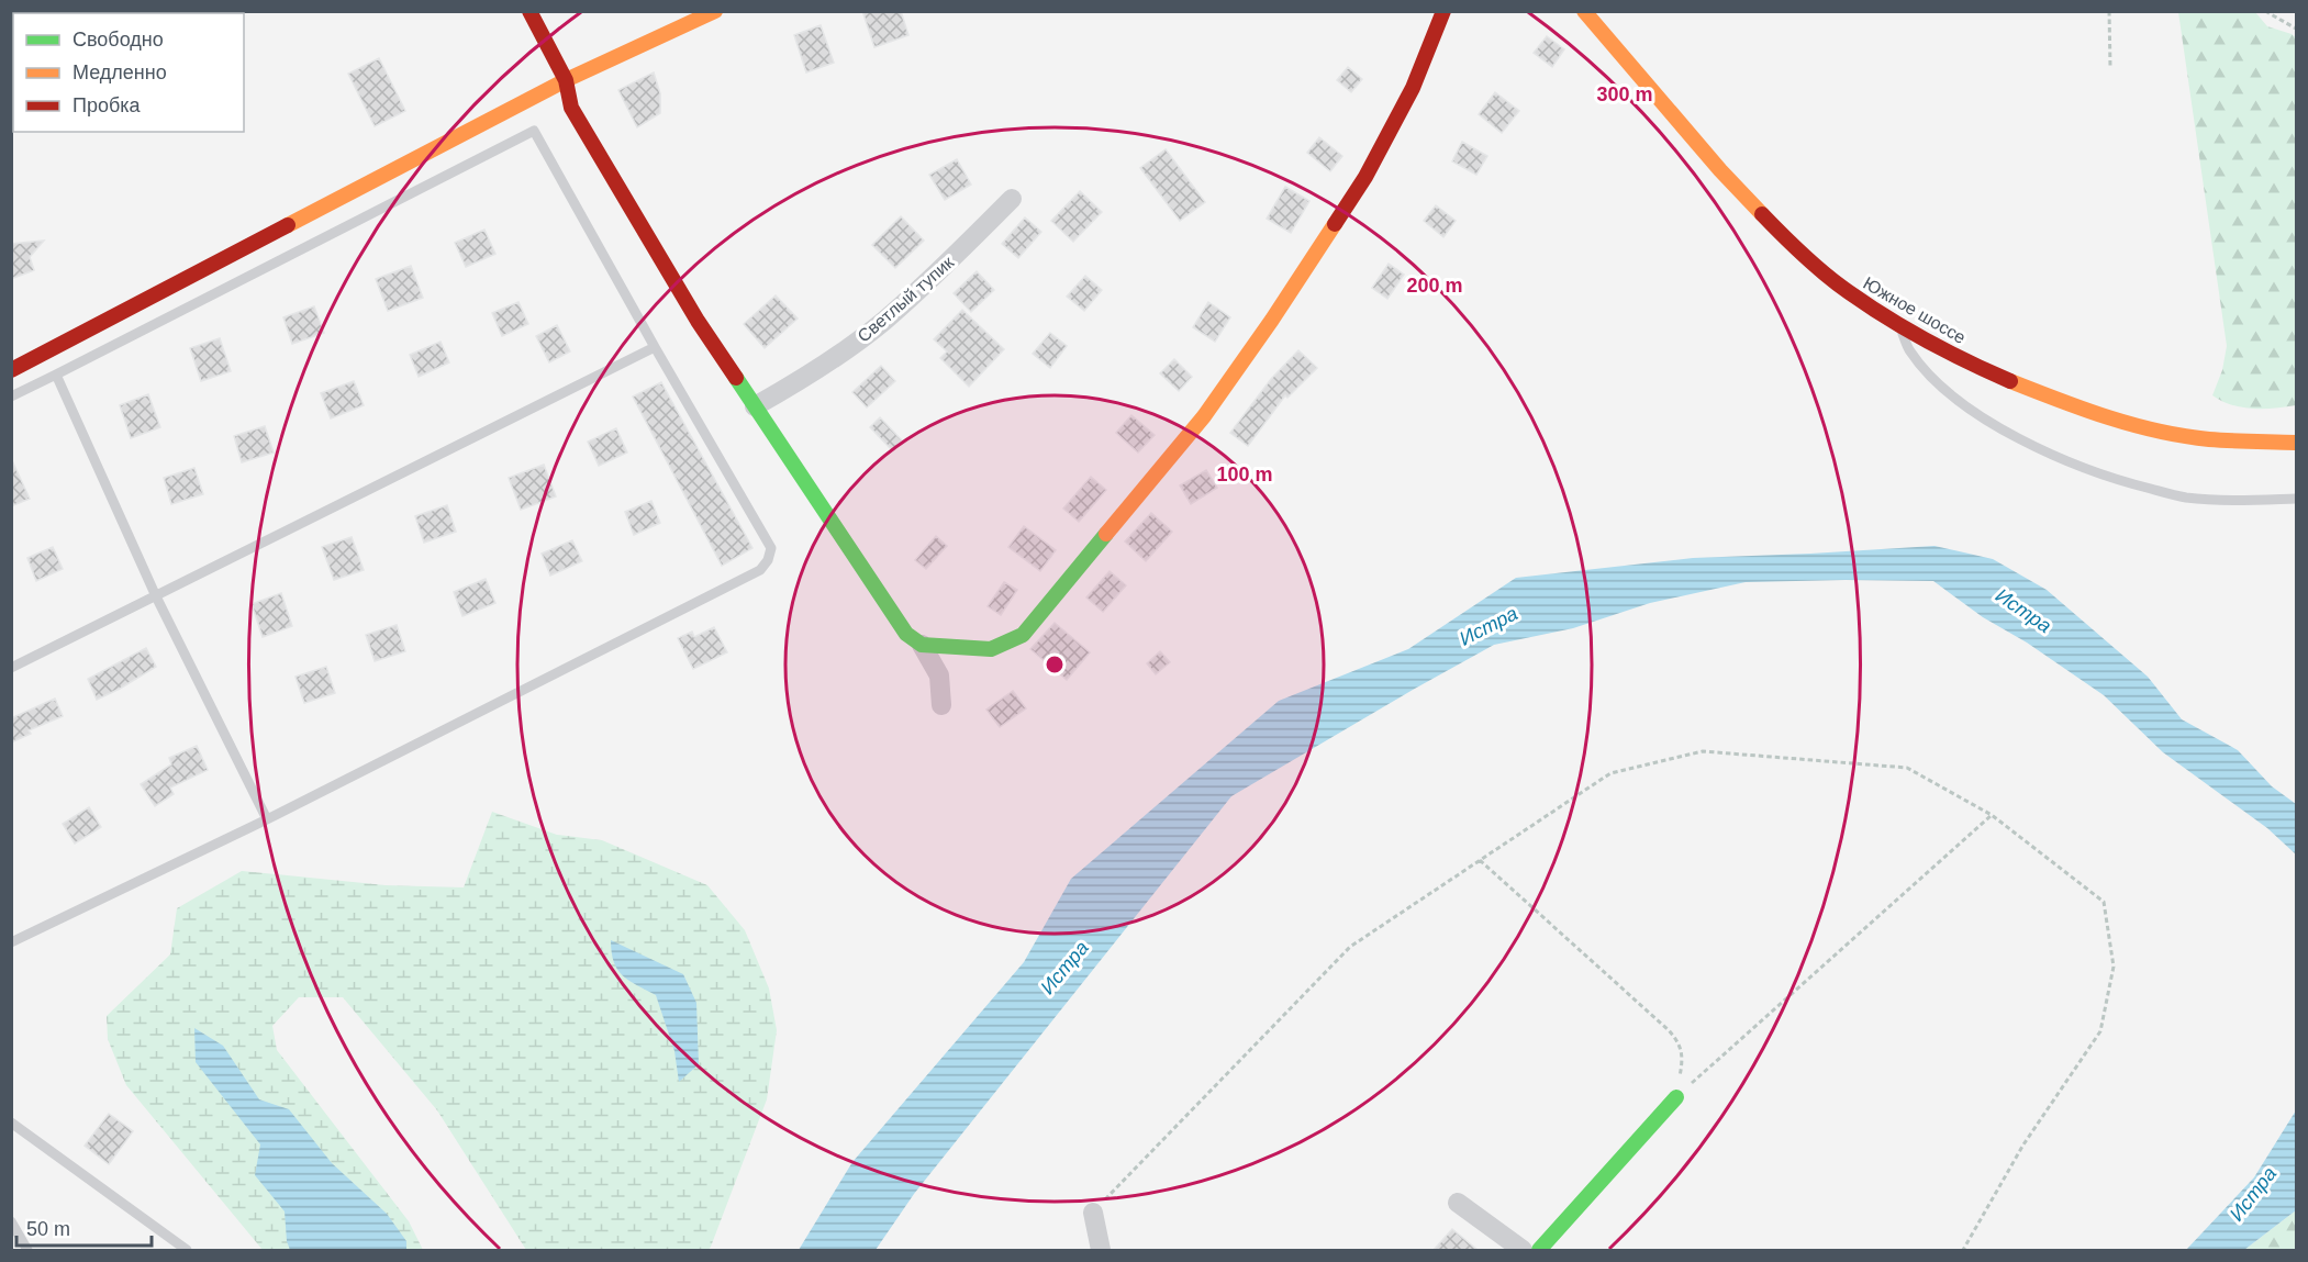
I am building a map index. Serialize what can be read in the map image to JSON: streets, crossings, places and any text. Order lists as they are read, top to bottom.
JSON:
{
  "streets": {
    "street": ["Светлый тупик", "Южное шоссе"]
  },
  "water": ["Истра"],
  "legend": ["Свободно", "Медленно", "Пробка"],
  "scale_bar": "50 m",
  "rings": ["300 m", "200 m", "100 m"]
}
